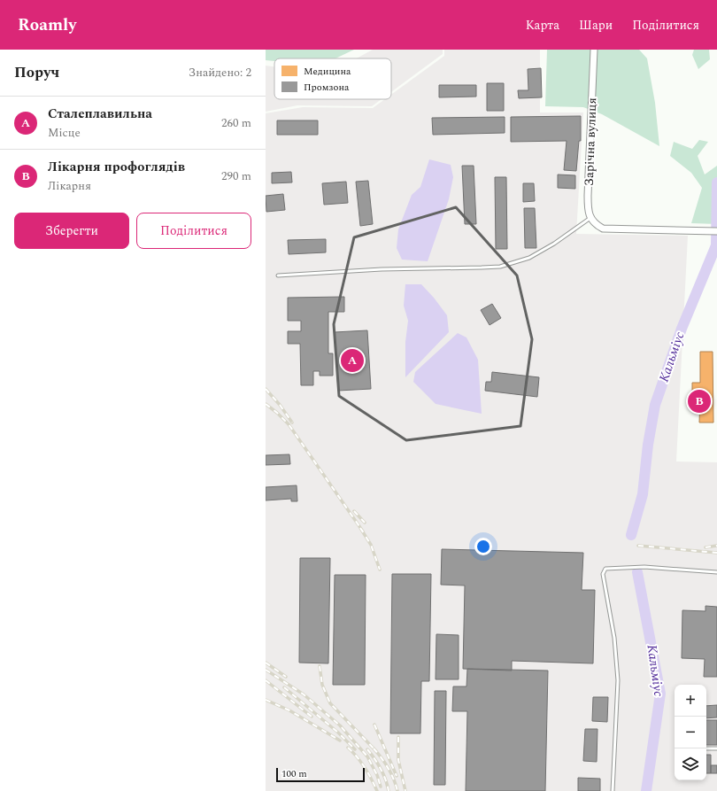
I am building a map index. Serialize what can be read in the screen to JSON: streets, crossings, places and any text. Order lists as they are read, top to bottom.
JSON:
{
  "streets": {
    "street": ["Зарічна вулиця"]
  },
  "water": ["Кальміус"],
  "legend": ["Медицина", "Промзона"],
  "scale_bar": "100 m",
  "page": {
    "header": "Roamly",
    "nav": ["Карта", "Шари", "Поділитися"],
    "heading": ["Поруч", "Знайдено: 2"],
    "list": [
      {
        "mark": "A",
        "name": "Сталеплавильна",
        "note": "Місце",
        "value": "260 m"
      },
      {
        "mark": "B",
        "name": "Лікарня профоглядів",
        "note": "Лікарня",
        "value": "290 m"
      }
    ],
    "buttons": ["Зберегти", "Поділитися"],
    "pins": ["A", "B"],
    "map_buttons": ["+", "−"],
    "scale": "100 m"
  }
}
